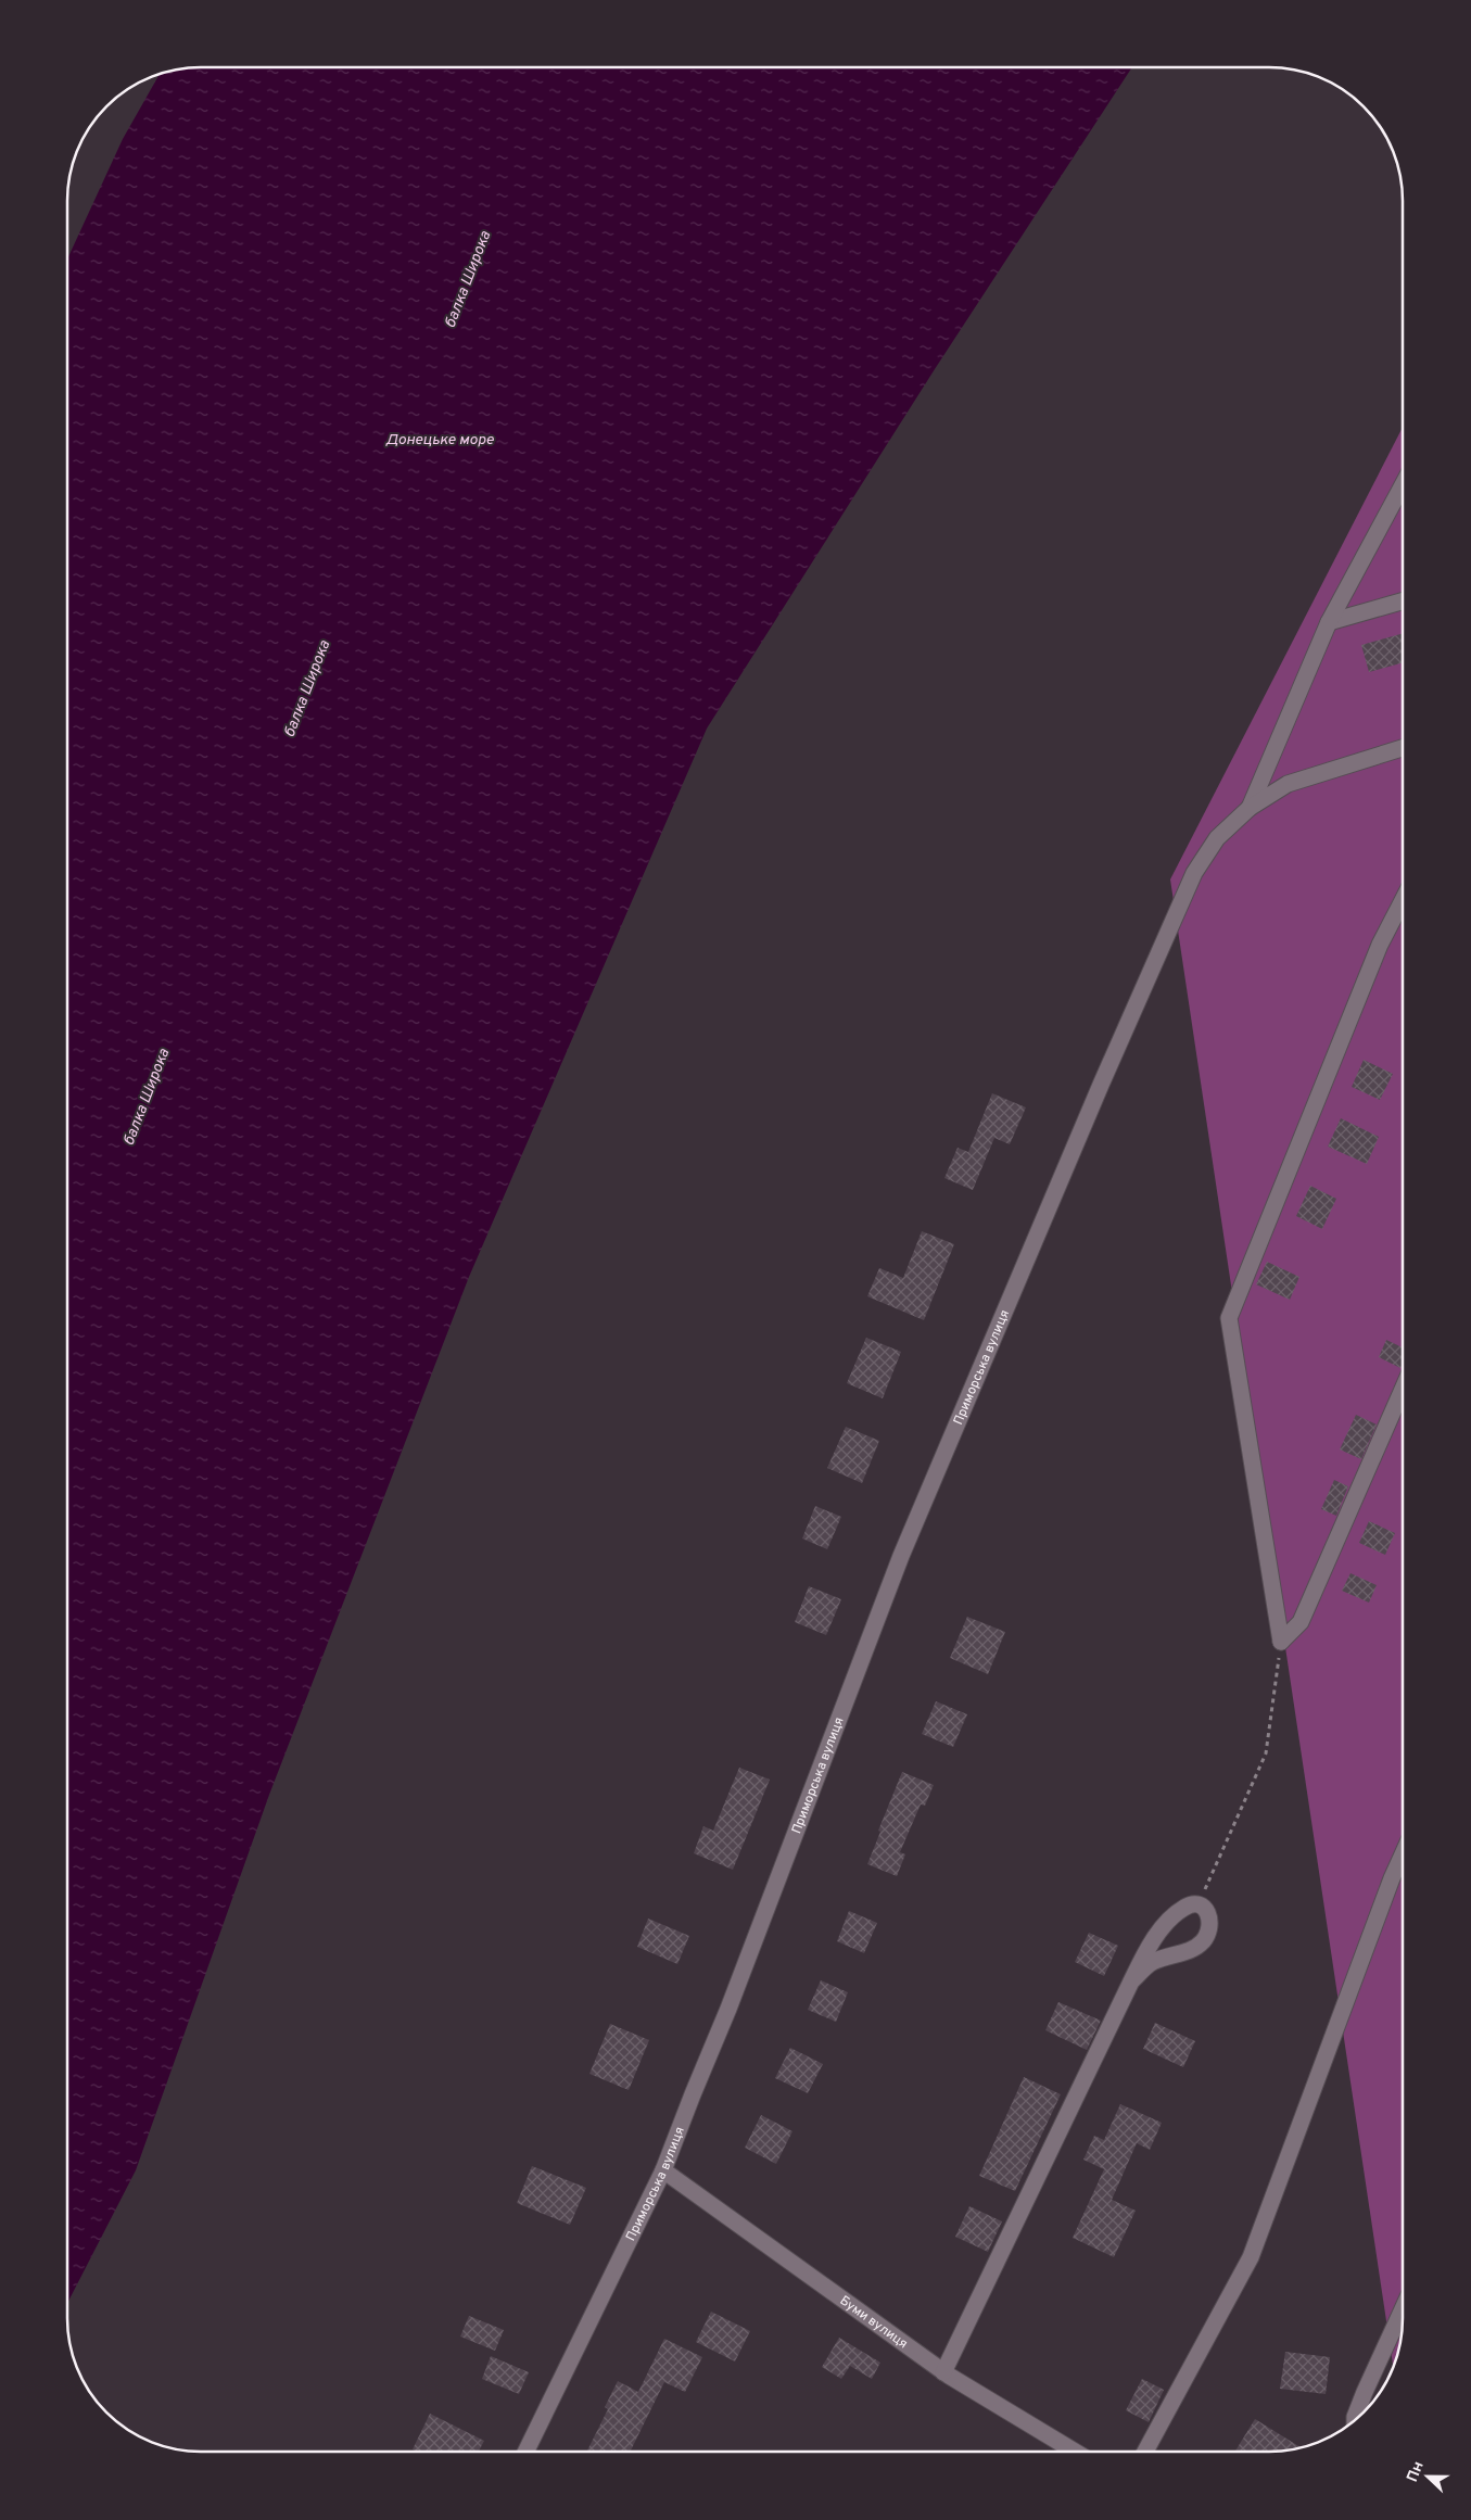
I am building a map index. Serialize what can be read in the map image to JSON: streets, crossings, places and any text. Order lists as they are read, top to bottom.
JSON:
{
  "streets": {
    "street": ["Приморська вулиця", "Буми вулиця"]
  },
  "crossings": [
    ["Приморська вулиця", "Буми вулиця"]
  ],
  "water": ["балка Широка", "Донецьке море"],
  "north": "left"
}
